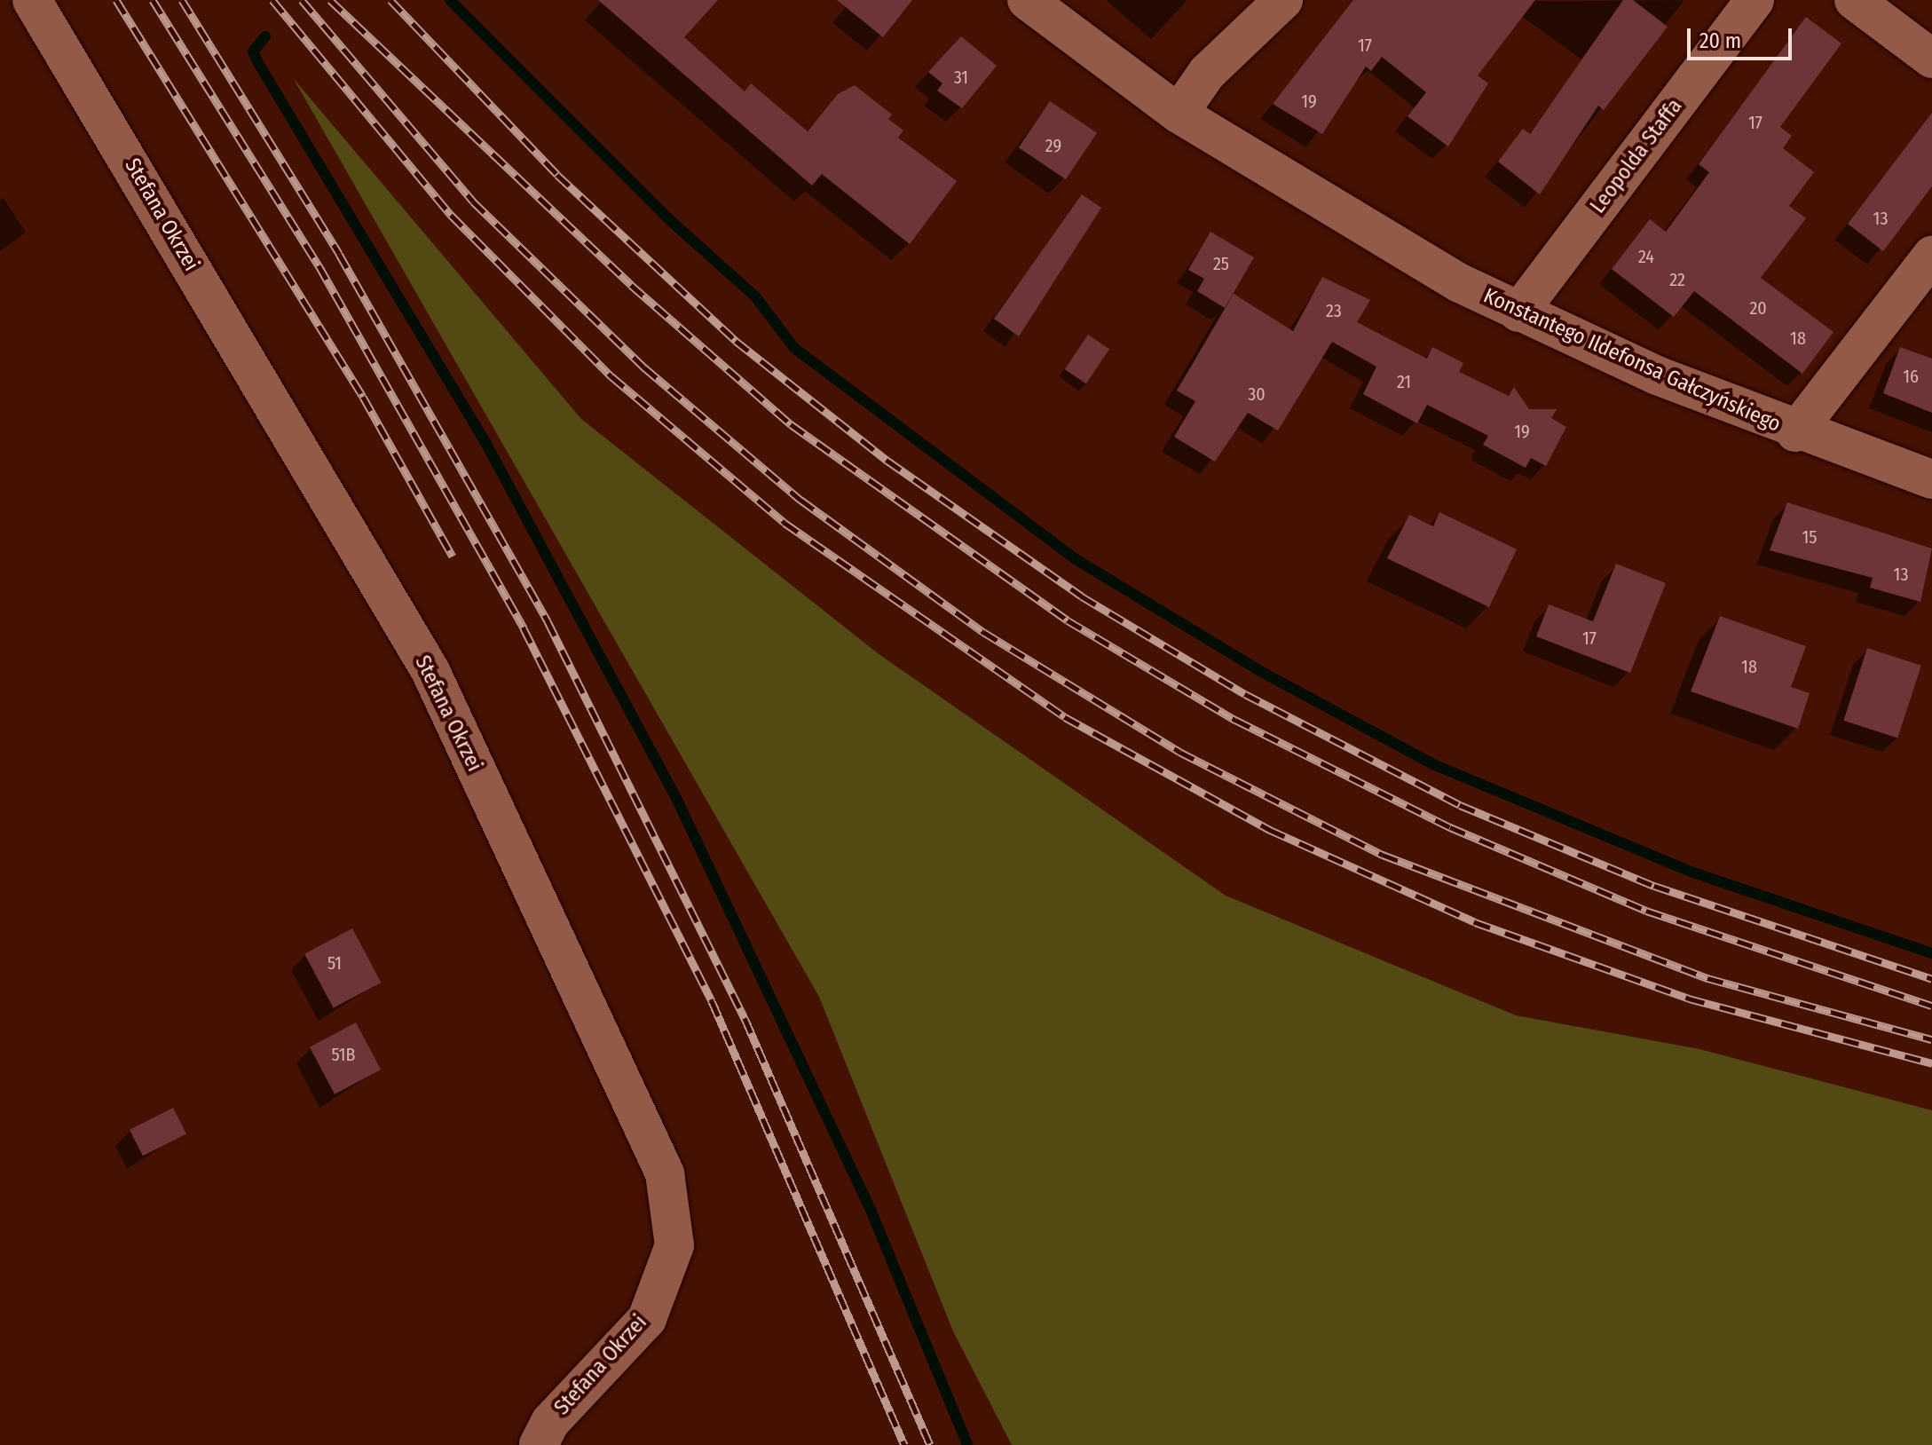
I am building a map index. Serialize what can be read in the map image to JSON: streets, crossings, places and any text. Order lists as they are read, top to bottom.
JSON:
{
  "streets": {
    "street": ["Leopolda Staffa", "Stefana Okrzei", "Konstantego Ildefonsa Gałczyńskiego"]
  },
  "crossings": [
    ["Leopolda Staffa", "Konstantego Ildefonsa Gałczyńskiego"]
  ],
  "house_numbers": [
    "17",
    "31",
    "19",
    "17",
    "29",
    "13",
    "24",
    "25",
    "22",
    "20",
    "23",
    "18",
    "16",
    "21",
    "30",
    "19",
    "15",
    "13",
    "17",
    "18",
    "51",
    "51B"
  ],
  "scale_bar": "20 m"
}
